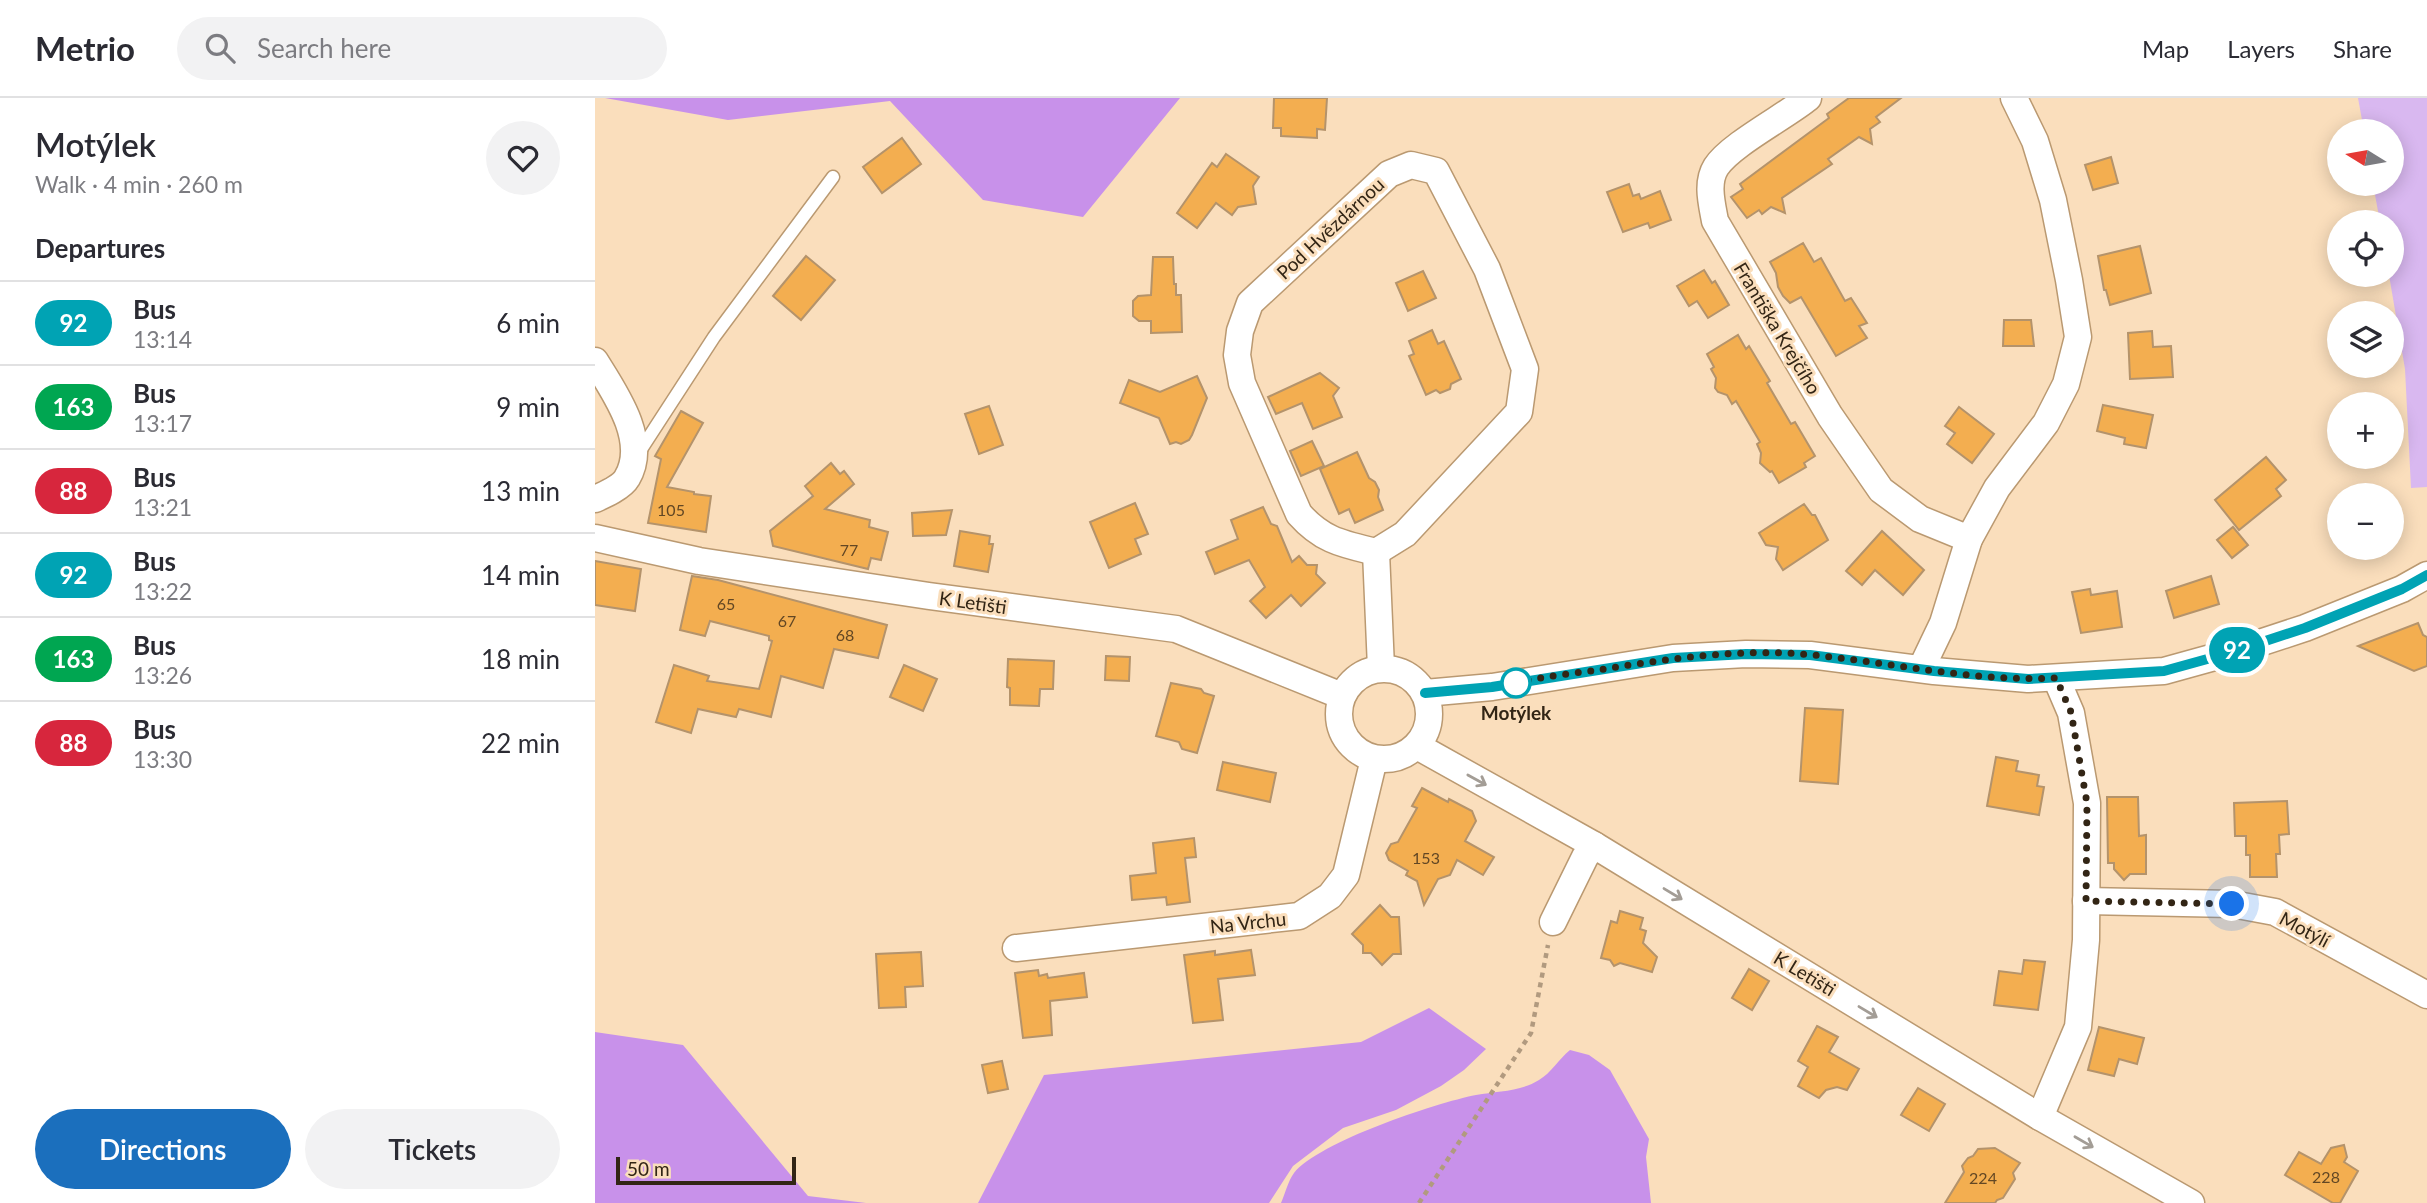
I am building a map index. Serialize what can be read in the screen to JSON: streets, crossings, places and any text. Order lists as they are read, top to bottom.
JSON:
{
  "streets": {
    "street": [
      "Pod Hvězdárnou",
      "Františka Krejčího",
      "K Letišti",
      "Na Vrchu",
      "Motýlí"
    ]
  },
  "crossings": [
    ["K Letišti", "Na Vrchu"]
  ],
  "one_way": ["K Letišti"],
  "places": ["Motýlek"],
  "lines": ["bus line 92"],
  "house_numbers": [
    "105",
    "77",
    "65",
    "67",
    "68",
    "153",
    "228",
    "224"
  ],
  "scale_bar": "50 m",
  "north": "left",
  "page": {
    "header": "Metrio",
    "search": "Search here",
    "nav": ["Map", "Layers", "Share"],
    "heading": [
      ["Motýlek", "Walk · 4 min · 260 m"],
      "Departures"
    ],
    "on_map": "92",
    "map_buttons": ["+", "−"],
    "list": [
      {
        "mark": "92",
        "name": "Bus",
        "note": "13:14",
        "value": "6 min"
      },
      {
        "mark": "163",
        "name": "Bus",
        "note": "13:17",
        "value": "9 min"
      },
      {
        "mark": "88",
        "name": "Bus",
        "note": "13:21",
        "value": "13 min"
      },
      {
        "mark": "92",
        "name": "Bus",
        "note": "13:22",
        "value": "14 min"
      },
      {
        "mark": "163",
        "name": "Bus",
        "note": "13:26",
        "value": "18 min"
      },
      {
        "mark": "88",
        "name": "Bus",
        "note": "13:30",
        "value": "22 min"
      }
    ],
    "buttons": ["Directions", "Tickets"],
    "scale": "50 m"
  }
}
